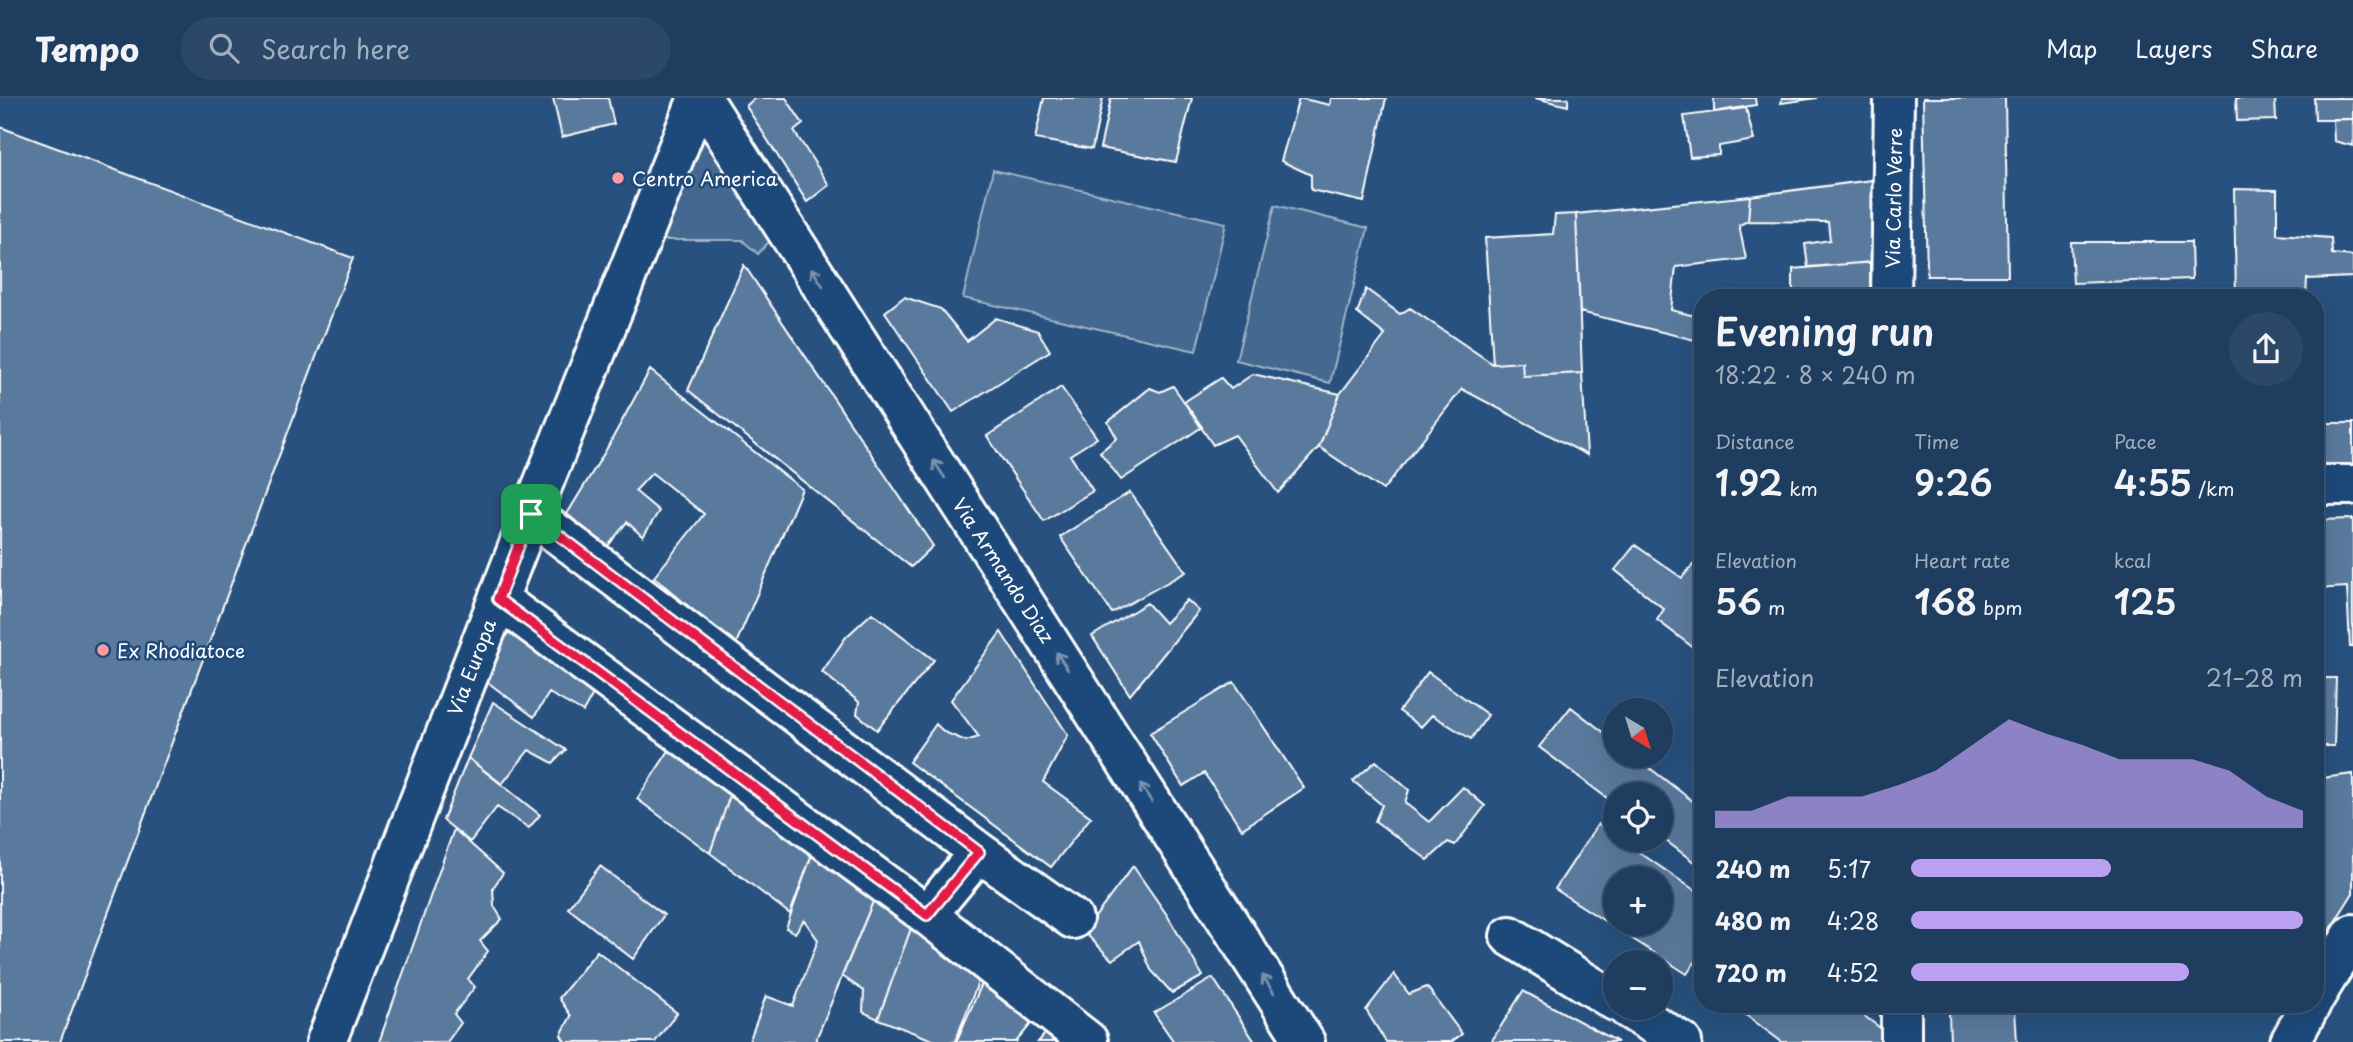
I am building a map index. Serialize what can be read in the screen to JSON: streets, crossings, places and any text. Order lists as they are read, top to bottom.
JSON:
{
  "streets": {
    "street": ["Via Carlo Verre", "Via Armando Diaz", "Via Europa"]
  },
  "crossings": [
    ["Via Armando Diaz", "Via Europa"]
  ],
  "places": ["Centro America", "Ex Rhodiatoce"],
  "north": "bottom right",
  "page": {
    "header": "Tempo",
    "search": "Search here",
    "nav": ["Map", "Layers", "Share"],
    "heading": ["Evening run", "18:22 · 8 × 240 m"],
    "stats": [
      ["Distance", "1.92 km"],
      ["Time", "9:26"],
      ["Pace", "4:55 /km"],
      ["Elevation", "56 m"],
      ["Heart rate", "168 bpm"],
      ["kcal", "125"]
    ],
    "chart": ["Elevation", "21–28 m"],
    "map_buttons": ["+", "−"],
    "list": [
      {
        "name": "240 m",
        "note": "5:17"
      },
      {
        "name": "480 m",
        "note": "4:28"
      },
      {
        "name": "720 m",
        "note": "4:52"
      }
    ]
  }
}
